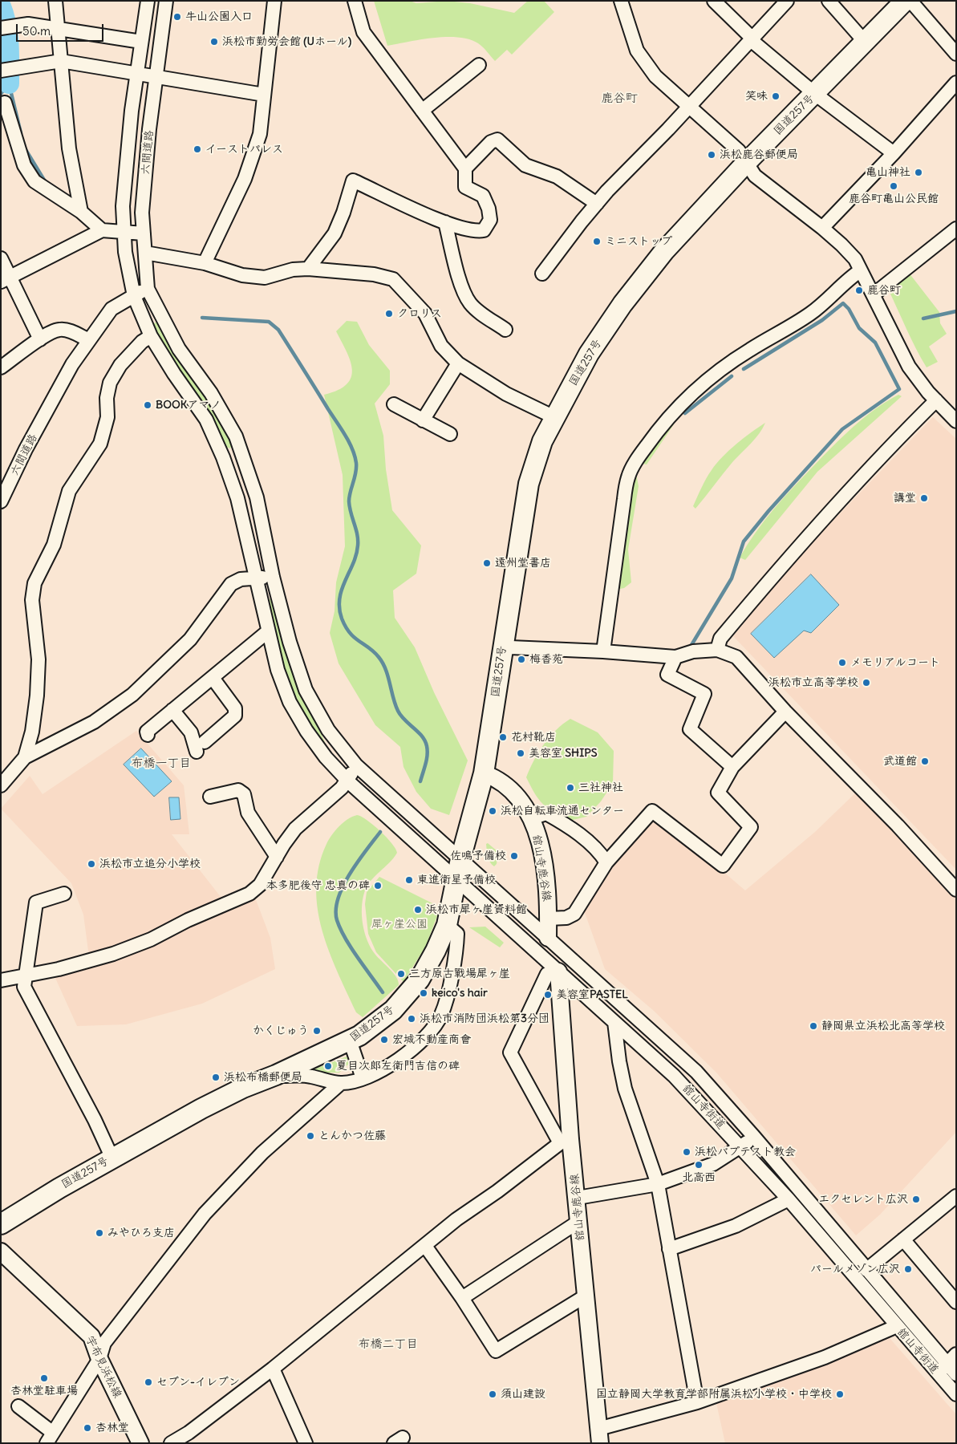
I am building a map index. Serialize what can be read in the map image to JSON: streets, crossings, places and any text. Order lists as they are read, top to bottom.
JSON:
{
  "streets": {
    "highway": ["国道257号"],
    "main road": ["舘山寺鹿谷線", "宇布見浜松線"],
    "street": ["六間道路", "舘山寺街道"]
  },
  "crossings": [
    ["国道257号", "舘山寺鹿谷線"],
    ["国道257号", "舘山寺街道"],
    ["六間道路", "舘山寺街道"],
    ["舘山寺鹿谷線", "舘山寺街道"]
  ],
  "districts": ["鹿谷町", "布橋一丁目", "布橋二丁目"],
  "parks": ["犀ヶ崖公園"],
  "places": [
    "牛山公園入口",
    "浜松市勤労会館 (Uホール)",
    "笑味",
    "イーストパレス",
    "浜松鹿谷郵便局",
    "亀山神社",
    "鹿谷町亀山公民館",
    "ミニストップ",
    "鹿谷町",
    "クロリス",
    "BOOKアマノ",
    "講堂",
    "遠州堂書店",
    "梅香苑",
    "メモリアルコート",
    "浜松市立高等学校",
    "花村靴店",
    "美容室 SHIPS",
    "武道館",
    "三社神社",
    "浜松自転車流通センター",
    "佐鳴予備校",
    "浜松市立追分小学校",
    "東進衛星予備校",
    "本多肥後守 忠真の碑",
    "浜松市犀ヶ崖資料館",
    "三方原古戰場犀ヶ崖",
    "keico's hair",
    "美容室PASTEL",
    "浜松市消防団浜松第3分団",
    "静岡県立浜松北高等学校",
    "かくじゅう",
    "宏城不動産商會",
    "夏目次郎左衛門吉信の碑",
    "浜松布橋郵便局",
    "とんかつ佐藤",
    "浜松バプテスト教会",
    "北高西",
    "エクセレント広沢",
    "みやひろ支店",
    "パールメゾン広沢",
    "杏林堂駐車場",
    "セブン-イレブン",
    "須山建設",
    "国立静岡大学教育学部附属浜松小学校・中学校",
    "杏林堂"
  ],
  "scale_bar": "50 m"
}
